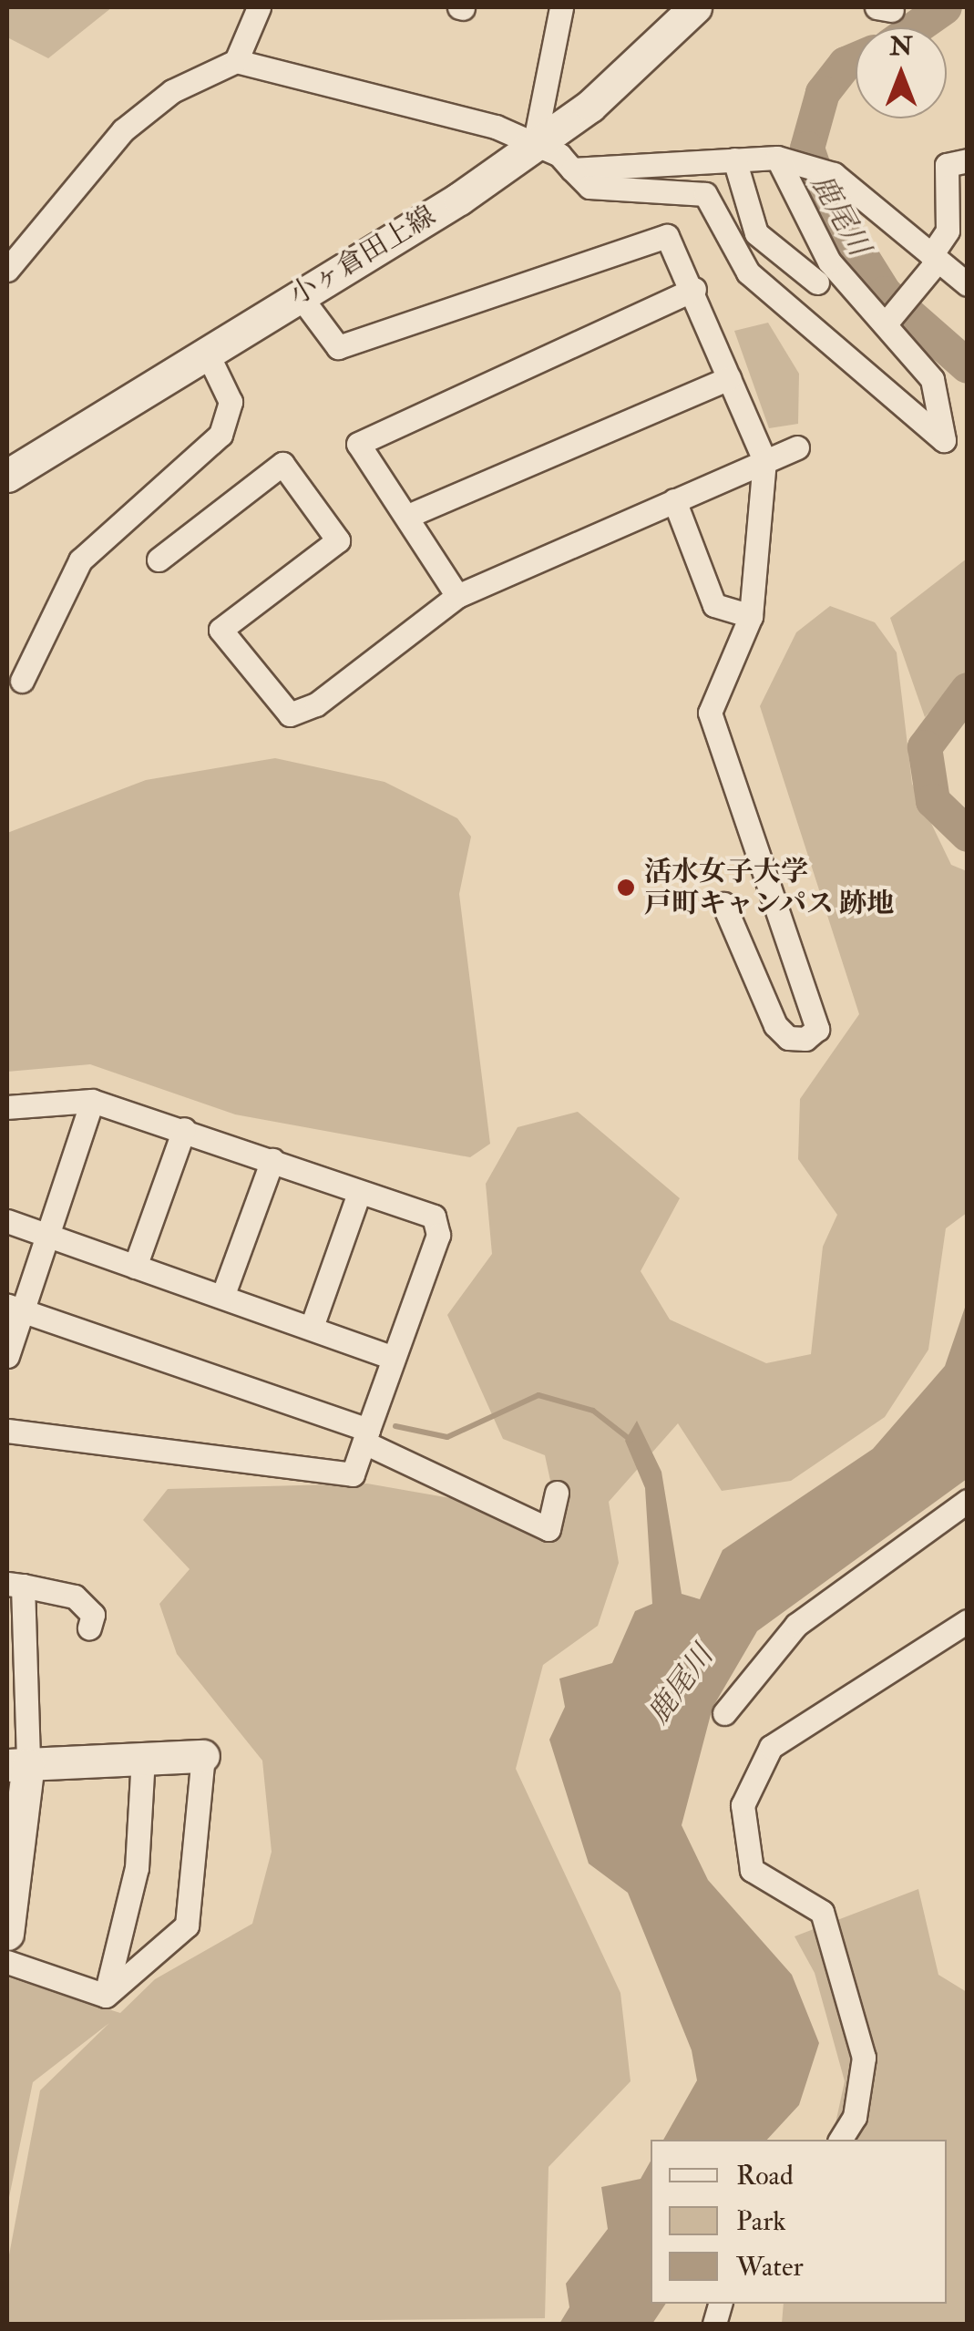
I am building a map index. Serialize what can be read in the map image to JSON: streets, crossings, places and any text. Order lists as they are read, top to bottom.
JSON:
{
  "streets": {
    "main road": ["小ヶ倉田上線"]
  },
  "water": ["鹿尾川"],
  "places": ["活水女子大学 戸町キャンパス 跡地"],
  "legend": ["Road", "Park", "Water"],
  "north": "top"
}
